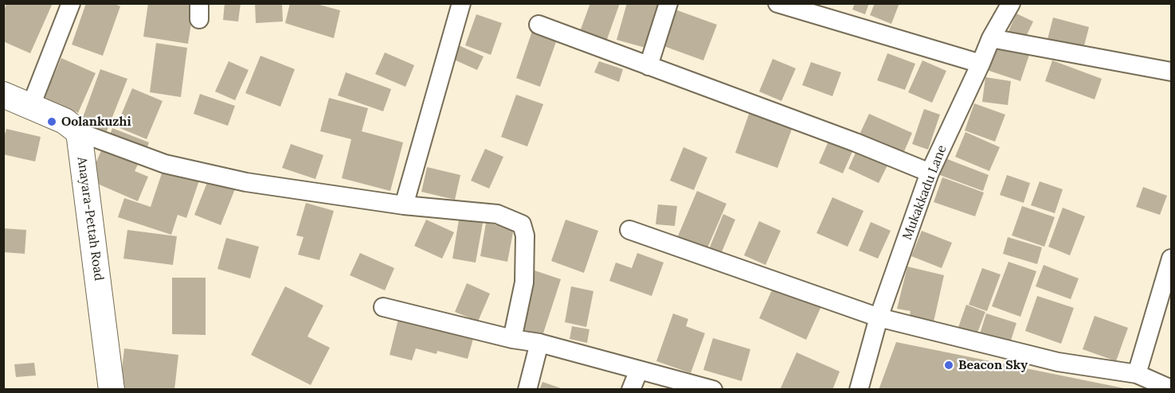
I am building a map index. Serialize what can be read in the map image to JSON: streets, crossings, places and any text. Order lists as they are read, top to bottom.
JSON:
{
  "streets": {
    "main road": ["Anayara-Pettah Road"],
    "street": ["Mukakkadu Lane"]
  },
  "places": ["Oolankuzhi", "Beacon Sky"]
}
